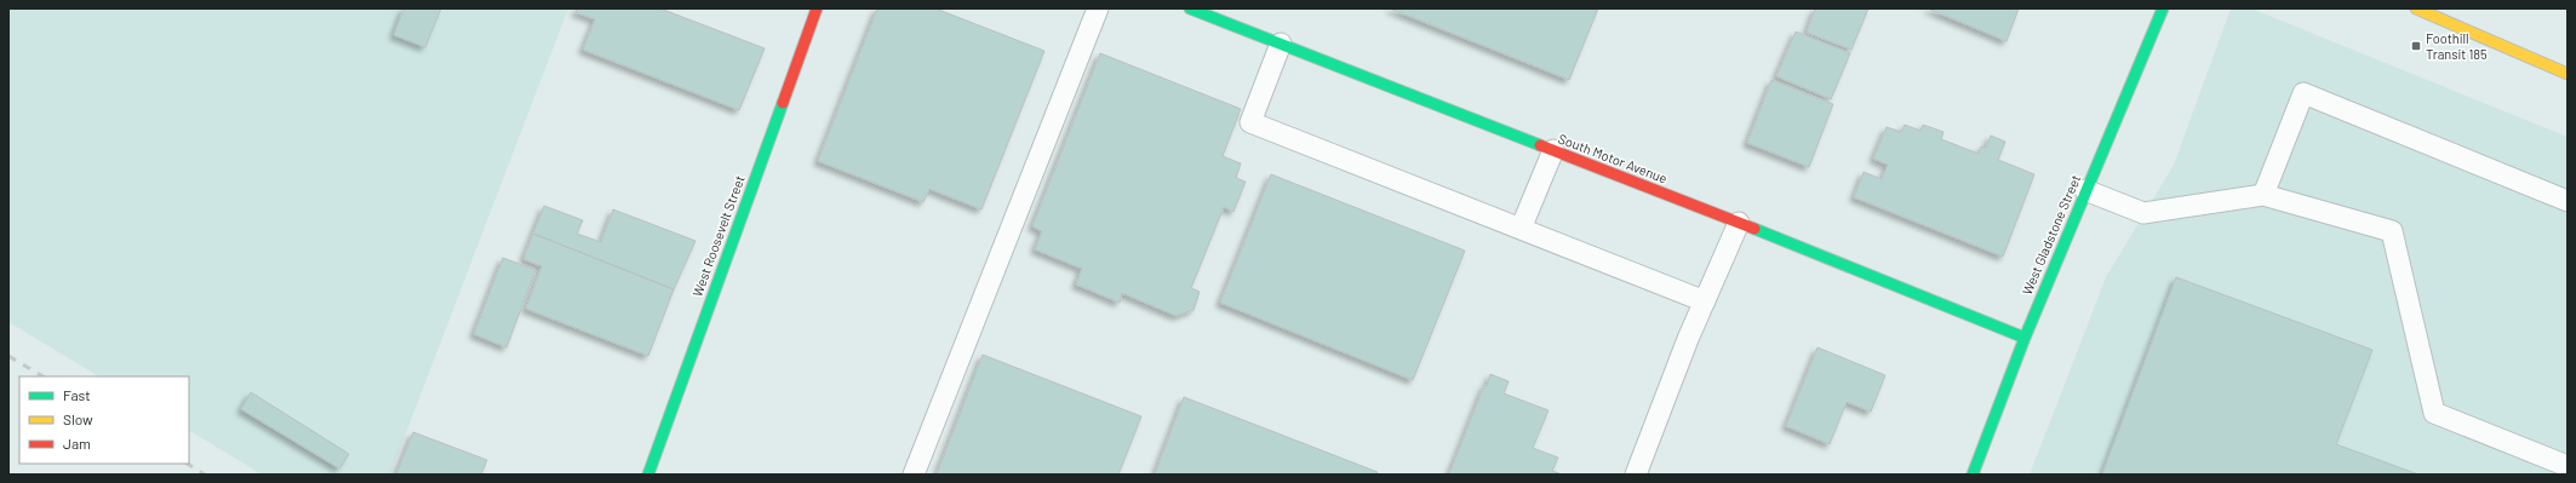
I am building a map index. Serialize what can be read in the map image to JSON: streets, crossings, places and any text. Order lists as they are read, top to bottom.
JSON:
{
  "streets": {
    "street": ["South Motor Avenue", "West Gladstone Street", "West Roosevelt Street"]
  },
  "crossings": [
    ["South Motor Avenue", "West Gladstone Street"]
  ],
  "places": {
    "transit": ["Foothill Transit 185"]
  },
  "legend": ["Fast", "Slow", "Jam"]
}
